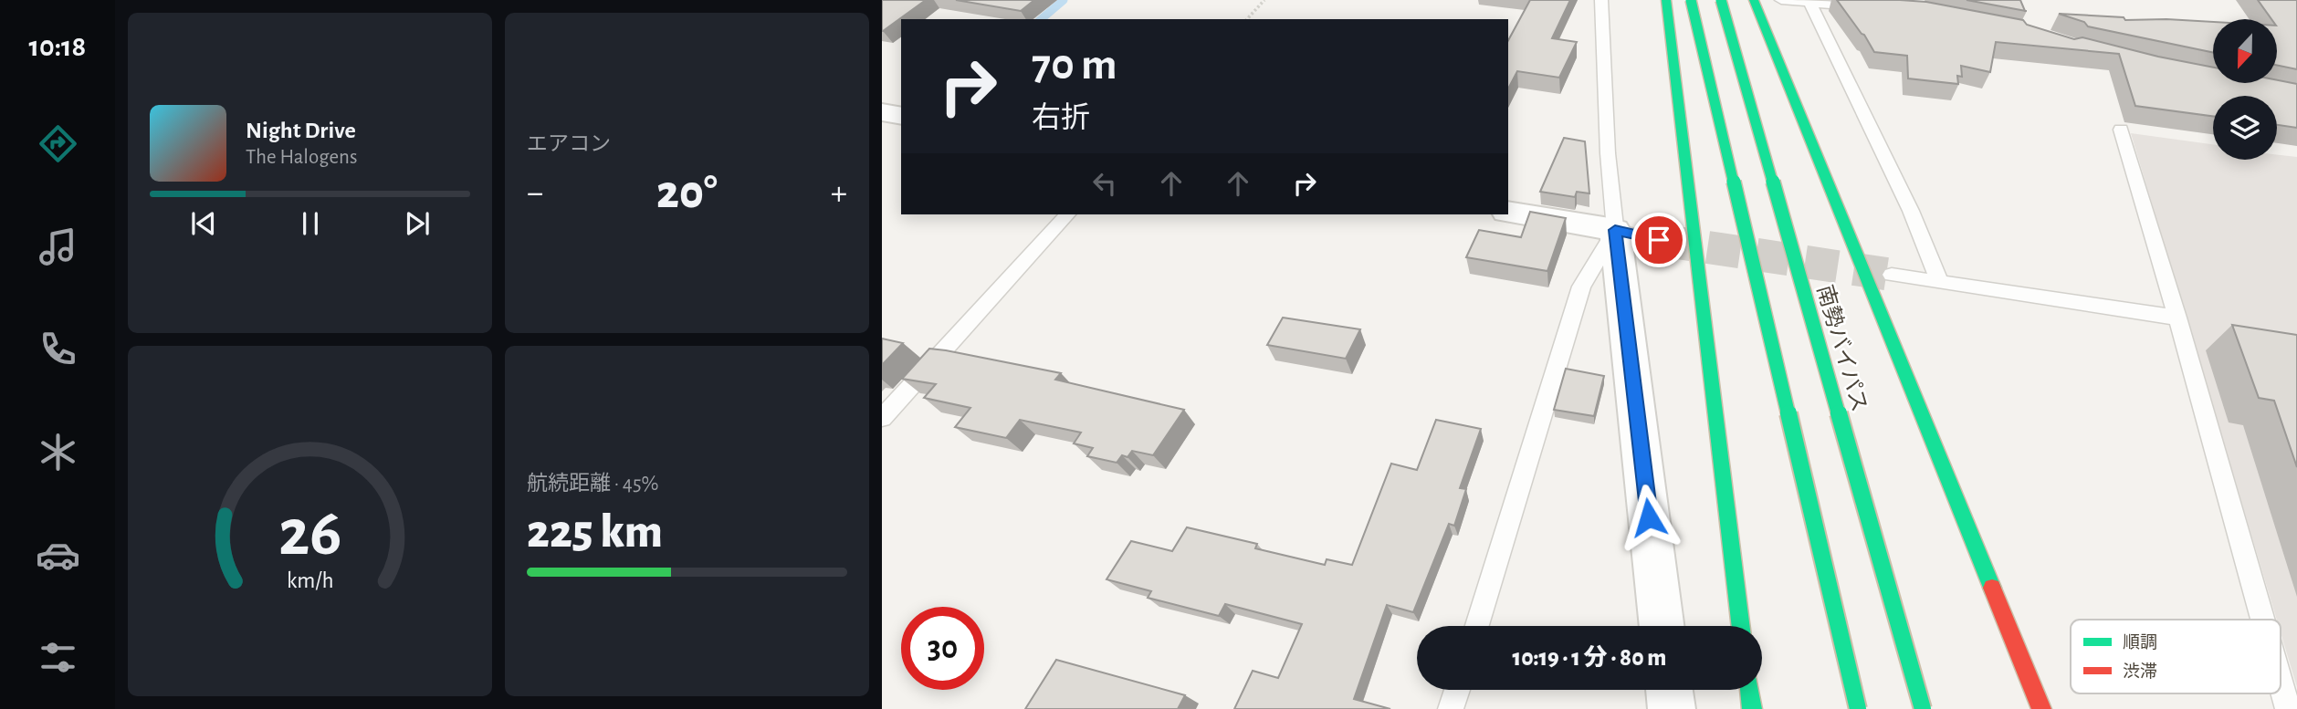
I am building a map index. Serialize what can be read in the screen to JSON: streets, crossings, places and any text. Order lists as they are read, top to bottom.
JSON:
{
  "streets": {
    "highway": ["南勢バイパス"]
  },
  "legend": ["順調", "渋滞"],
  "north": "bottom",
  "page": {
    "tabs": "10:18",
    "tile": [
      "エアコン",
      ["航続距離 · 45%", "225 km"]
    ],
    "turn": ["70 m", "右折"],
    "song": ["Night Drive", "The Halogens"],
    "heat": ["−", "20°", "+"],
    "limit": "30",
    "trip": "10:19 · 1 分 · 80 m",
    "gauge": ["26", "km/h"]
  }
}
